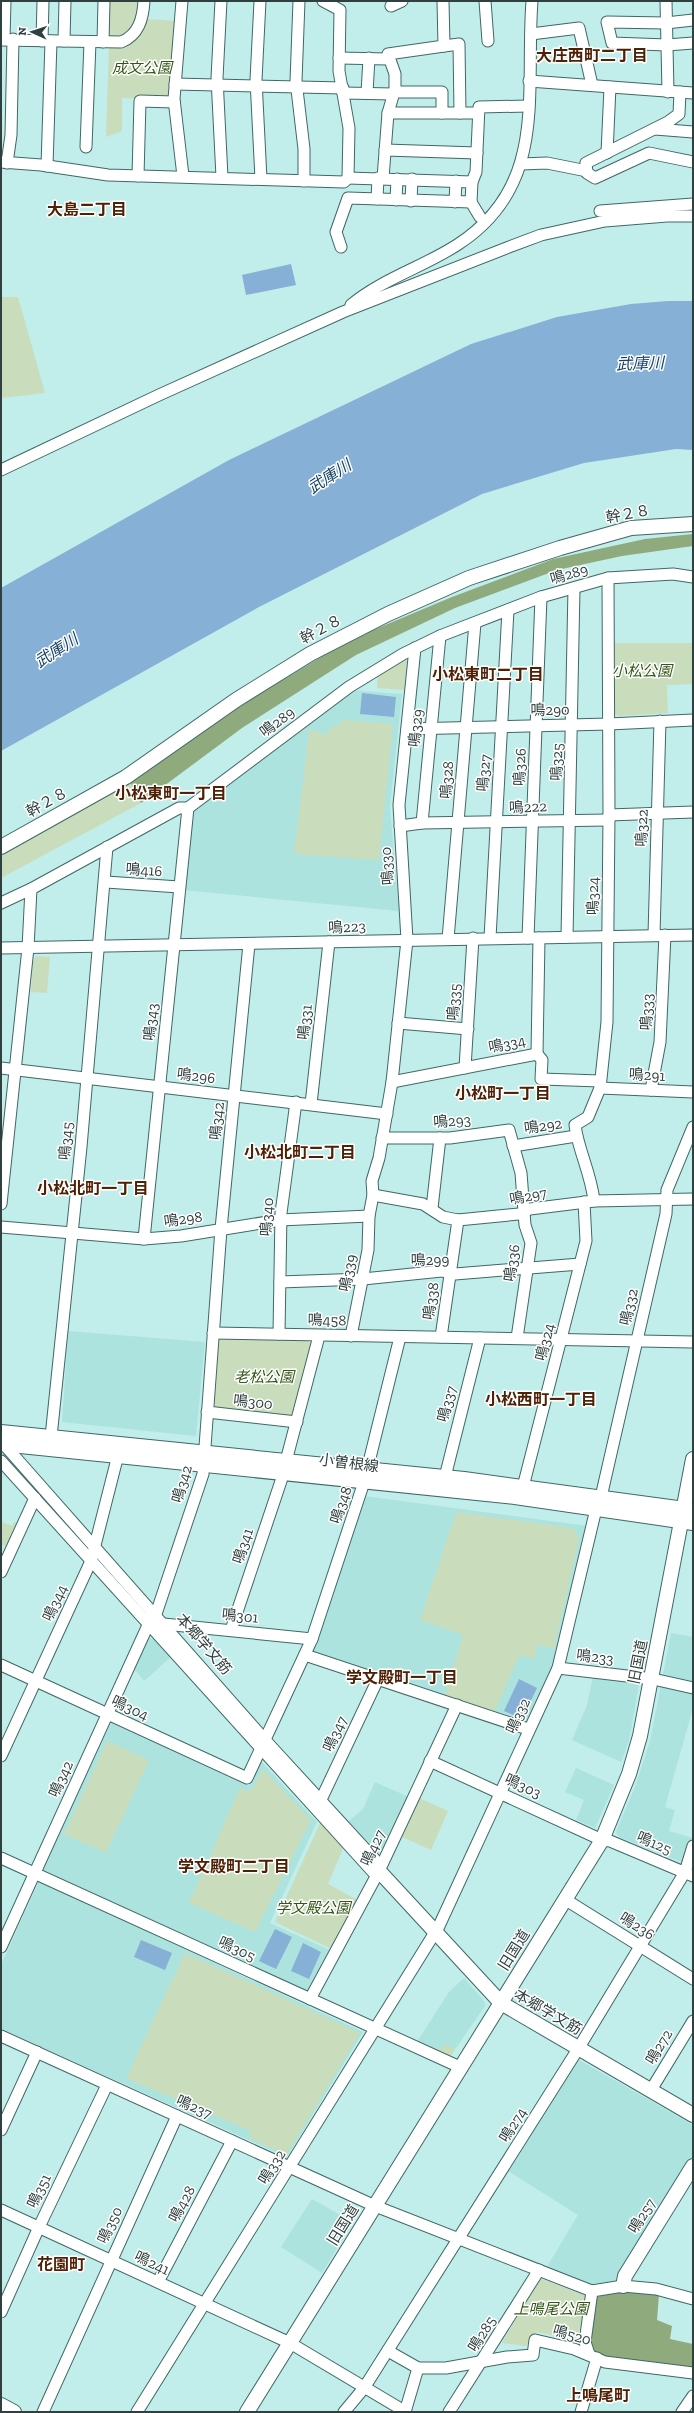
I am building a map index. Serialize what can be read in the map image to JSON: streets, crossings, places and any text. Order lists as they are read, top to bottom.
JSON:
{
  "streets": {
    "street": [
      "幹２８",
      "鳴289",
      "鳴290",
      "鳴329",
      "鳴325",
      "鳴326",
      "鳴327",
      "鳴328",
      "鳴222",
      "鳴322",
      "鳴330",
      "鳴416",
      "鳴324",
      "鳴223",
      "鳴335",
      "鳴333",
      "鳴343",
      "鳴331",
      "鳴334",
      "鳴291",
      "鳴296",
      "鳴342",
      "鳴293",
      "鳴292",
      "鳴345",
      "鳴297",
      "鳴340",
      "鳴298",
      "鳴299",
      "鳴336",
      "鳴339",
      "鳴338",
      "鳴332",
      "鳴458",
      "鳴300",
      "鳴337",
      "小曽根線",
      "鳴348",
      "鳴341",
      "鳴344",
      "鳴301",
      "本郷学文筋",
      "鳴233",
      "旧国道",
      "鳴304",
      "鳴347",
      "鳴303",
      "鳴125",
      "鳴427",
      "鳴236",
      "鳴305",
      "鳴272",
      "鳴237",
      "鳴274",
      "鳴351",
      "鳴428",
      "鳴257",
      "鳴350",
      "鳴241",
      "鳴285",
      "鳴520"
    ]
  },
  "crossings": [
    ["鳴289", "鳴329"],
    ["鳴289", "鳴325"],
    ["鳴289", "鳴326"],
    ["鳴289", "鳴327"],
    ["鳴289", "鳴328"],
    ["鳴289", "鳴330"],
    ["鳴289", "鳴324"],
    ["鳴289", "鳴343"],
    ["鳴289", "鳴345"],
    ["鳴290", "鳴329"],
    ["鳴290", "鳴325"],
    ["鳴290", "鳴326"],
    ["鳴290", "鳴327"],
    ["鳴290", "鳴328"],
    ["鳴290", "鳴322"],
    ["鳴290", "鳴330"],
    ["鳴290", "鳴324"],
    ["鳴329", "鳴222"],
    ["鳴325", "鳴222"],
    ["鳴325", "鳴223"],
    ["鳴326", "鳴222"],
    ["鳴326", "鳴223"],
    ["鳴326", "鳴334"],
    ["鳴327", "鳴222"],
    ["鳴327", "鳴223"],
    ["鳴328", "鳴222"],
    ["鳴328", "鳴223"],
    ["鳴222", "鳴322"],
    ["鳴222", "鳴330"],
    ["鳴222", "鳴324"],
    ["鳴322", "鳴223"],
    ["鳴330", "鳴223"],
    ["鳴330", "鳴334"],
    ["鳴330", "鳴296"],
    ["鳴416", "鳴343"],
    ["鳴416", "鳴345"],
    ["鳴324", "鳴223"],
    ["鳴324", "鳴291"],
    ["鳴324", "鳴292"],
    ["鳴324", "鳴297"],
    ["鳴324", "鳴299"],
    ["鳴324", "小曽根線"],
    ["鳴223", "鳴335"],
    ["鳴223", "鳴333"],
    ["鳴223", "鳴343"],
    ["鳴223", "鳴331"],
    ["鳴223", "鳴334"],
    ["鳴223", "鳴342"],
    ["鳴223", "鳴345"],
    ["鳴335", "鳴334"],
    ["鳴333", "鳴291"],
    ["鳴343", "鳴296"],
    ["鳴343", "鳴298"],
    ["鳴331", "鳴296"],
    ["鳴334", "鳴291"],
    ["鳴296", "鳴342"],
    ["鳴296", "鳴345"],
    ["鳴296", "鳴340"],
    ["鳴342", "鳴298"],
    ["鳴342", "鳴458"],
    ["鳴342", "鳴300"],
    ["鳴342", "小曽根線"],
    ["鳴342", "本郷学文筋"],
    ["鳴342", "鳴304"],
    ["鳴342", "鳴305"],
    ["鳴293", "鳴292"],
    ["鳴293", "鳴336"],
    ["鳴292", "鳴336"],
    ["鳴345", "鳴298"],
    ["鳴345", "小曽根線"],
    ["鳴297", "鳴336"],
    ["鳴297", "鳴338"],
    ["鳴297", "鳴332"],
    ["鳴340", "鳴298"],
    ["鳴340", "鳴299"],
    ["鳴340", "鳴458"],
    ["鳴298", "鳴339"],
    ["鳴299", "鳴336"],
    ["鳴299", "鳴339"],
    ["鳴299", "鳴338"],
    ["鳴339", "鳴458"],
    ["鳴338", "鳴458"],
    ["鳴332", "小曽根線"],
    ["鳴332", "本郷学文筋"],
    ["鳴332", "鳴233"],
    ["鳴332", "鳴303"],
    ["鳴332", "鳴305"],
    ["鳴332", "鳴237"],
    ["鳴332", "鳴241"],
    ["鳴458", "鳴337"],
    ["鳴458", "鳴348"],
    ["鳴458", "鳴341"],
    ["鳴300", "鳴341"],
    ["鳴337", "小曽根線"],
    ["小曽根線", "鳴348"],
    ["小曽根線", "鳴341"],
    ["小曽根線", "鳴344"],
    ["小曽根線", "本郷学文筋"],
    ["小曽根線", "旧国道"],
    ["鳴348", "鳴301"],
    ["鳴348", "本郷学文筋"],
    ["鳴348", "鳴304"],
    ["鳴341", "鳴301"],
    ["鳴344", "本郷学文筋"],
    ["鳴344", "鳴304"],
    ["鳴301", "本郷学文筋"],
    ["本郷学文筋", "旧国道"],
    ["本郷学文筋", "鳴347"],
    ["本郷学文筋", "鳴427"],
    ["本郷学文筋", "鳴272"],
    ["本郷学文筋", "鳴274"],
    ["鳴233", "旧国道"],
    ["旧国道", "鳴303"],
    ["旧国道", "鳴125"],
    ["旧国道", "鳴236"],
    ["旧国道", "鳴305"],
    ["旧国道", "鳴237"],
    ["旧国道", "鳴241"],
    ["鳴303", "鳴125"],
    ["鳴303", "鳴427"],
    ["鳴125", "鳴274"],
    ["鳴427", "鳴305"],
    ["鳴236", "鳴274"],
    ["鳴237", "鳴274"],
    ["鳴237", "鳴351"],
    ["鳴237", "鳴428"],
    ["鳴237", "鳴350"],
    ["鳴237", "鳴285"],
    ["鳴274", "鳴241"],
    ["鳴274", "鳴520"],
    ["鳴351", "鳴241"],
    ["鳴428", "鳴241"],
    ["鳴350", "鳴241"],
    ["鳴285", "鳴520"]
  ],
  "districts": [
    "大庄西町二丁目",
    "大島二丁目",
    "小松東町二丁目",
    "小松東町一丁目",
    "小松町一丁目",
    "小松北町二丁目",
    "小松北町一丁目",
    "小松西町一丁目",
    "学文殿町一丁目",
    "学文殿町二丁目",
    "花園町",
    "上鳴尾町"
  ],
  "water": ["武庫川"],
  "parks": [
    "成文公園",
    "小松公園",
    "老松公園",
    "学文殿公園",
    "上鳴尾公園"
  ],
  "north": "left"
}
